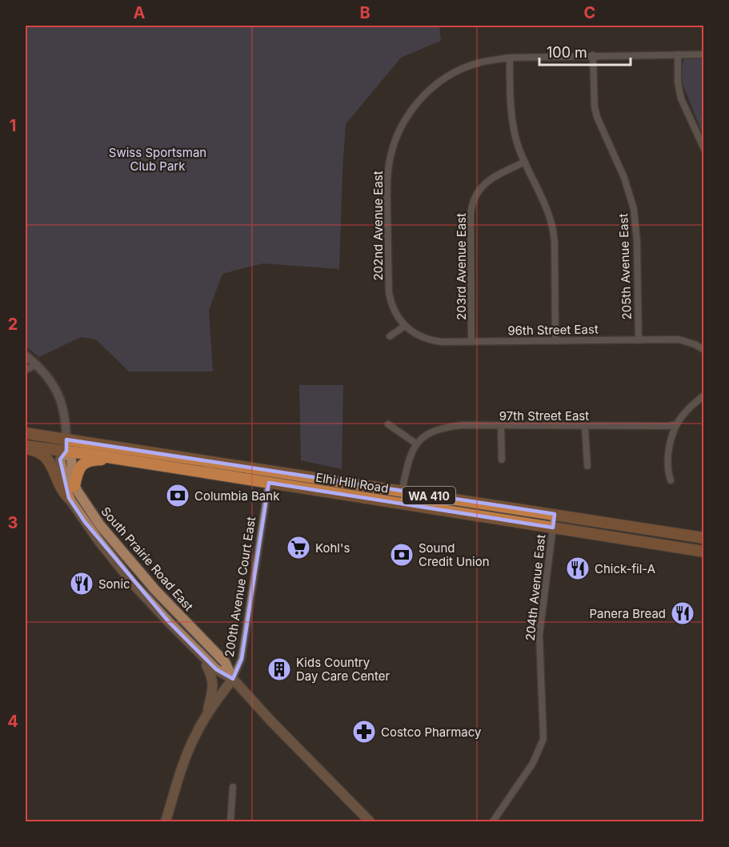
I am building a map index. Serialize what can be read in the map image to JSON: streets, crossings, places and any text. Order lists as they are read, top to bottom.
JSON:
{
  "streets": {
    "main road": [
      "Elhi Hill Road",
      "WA 410",
      "South Prairie Road East",
      "200th Avenue Court East"
    ],
    "street": [
      "202nd Avenue East",
      "203rd Avenue East",
      "205th Avenue East",
      "96th Street East",
      "97th Street East",
      "204th Avenue East"
    ]
  },
  "crossings": [
    ["202nd Avenue East", "205th Avenue East"],
    ["202nd Avenue East", "96th Street East"],
    ["203rd Avenue East", "96th Street East"],
    ["205th Avenue East", "96th Street East"],
    ["Elhi Hill Road", "South Prairie Road East"],
    ["Elhi Hill Road", "200th Avenue Court East"],
    ["Elhi Hill Road", "204th Avenue East"],
    ["South Prairie Road East", "200th Avenue Court East"]
  ],
  "parks": ["Swiss Sportsman Club Park"],
  "places": {
    "bank": ["Columbia Bank", "Sound Credit Union"],
    "supermarket": ["Kohl's"],
    "restaurant": ["Chick-fil-A", "Sonic", "Panera Bread"],
    "building": ["Kids Country Day Care Center"],
    "pharmacy": ["Costco Pharmacy"]
  },
  "scale_bar": "100 m",
  "grid": {
    "columns": ["A", "B", "C"],
    "rows": [
      "1",
      "2",
      "3",
      "4"
    ]
  }
}
